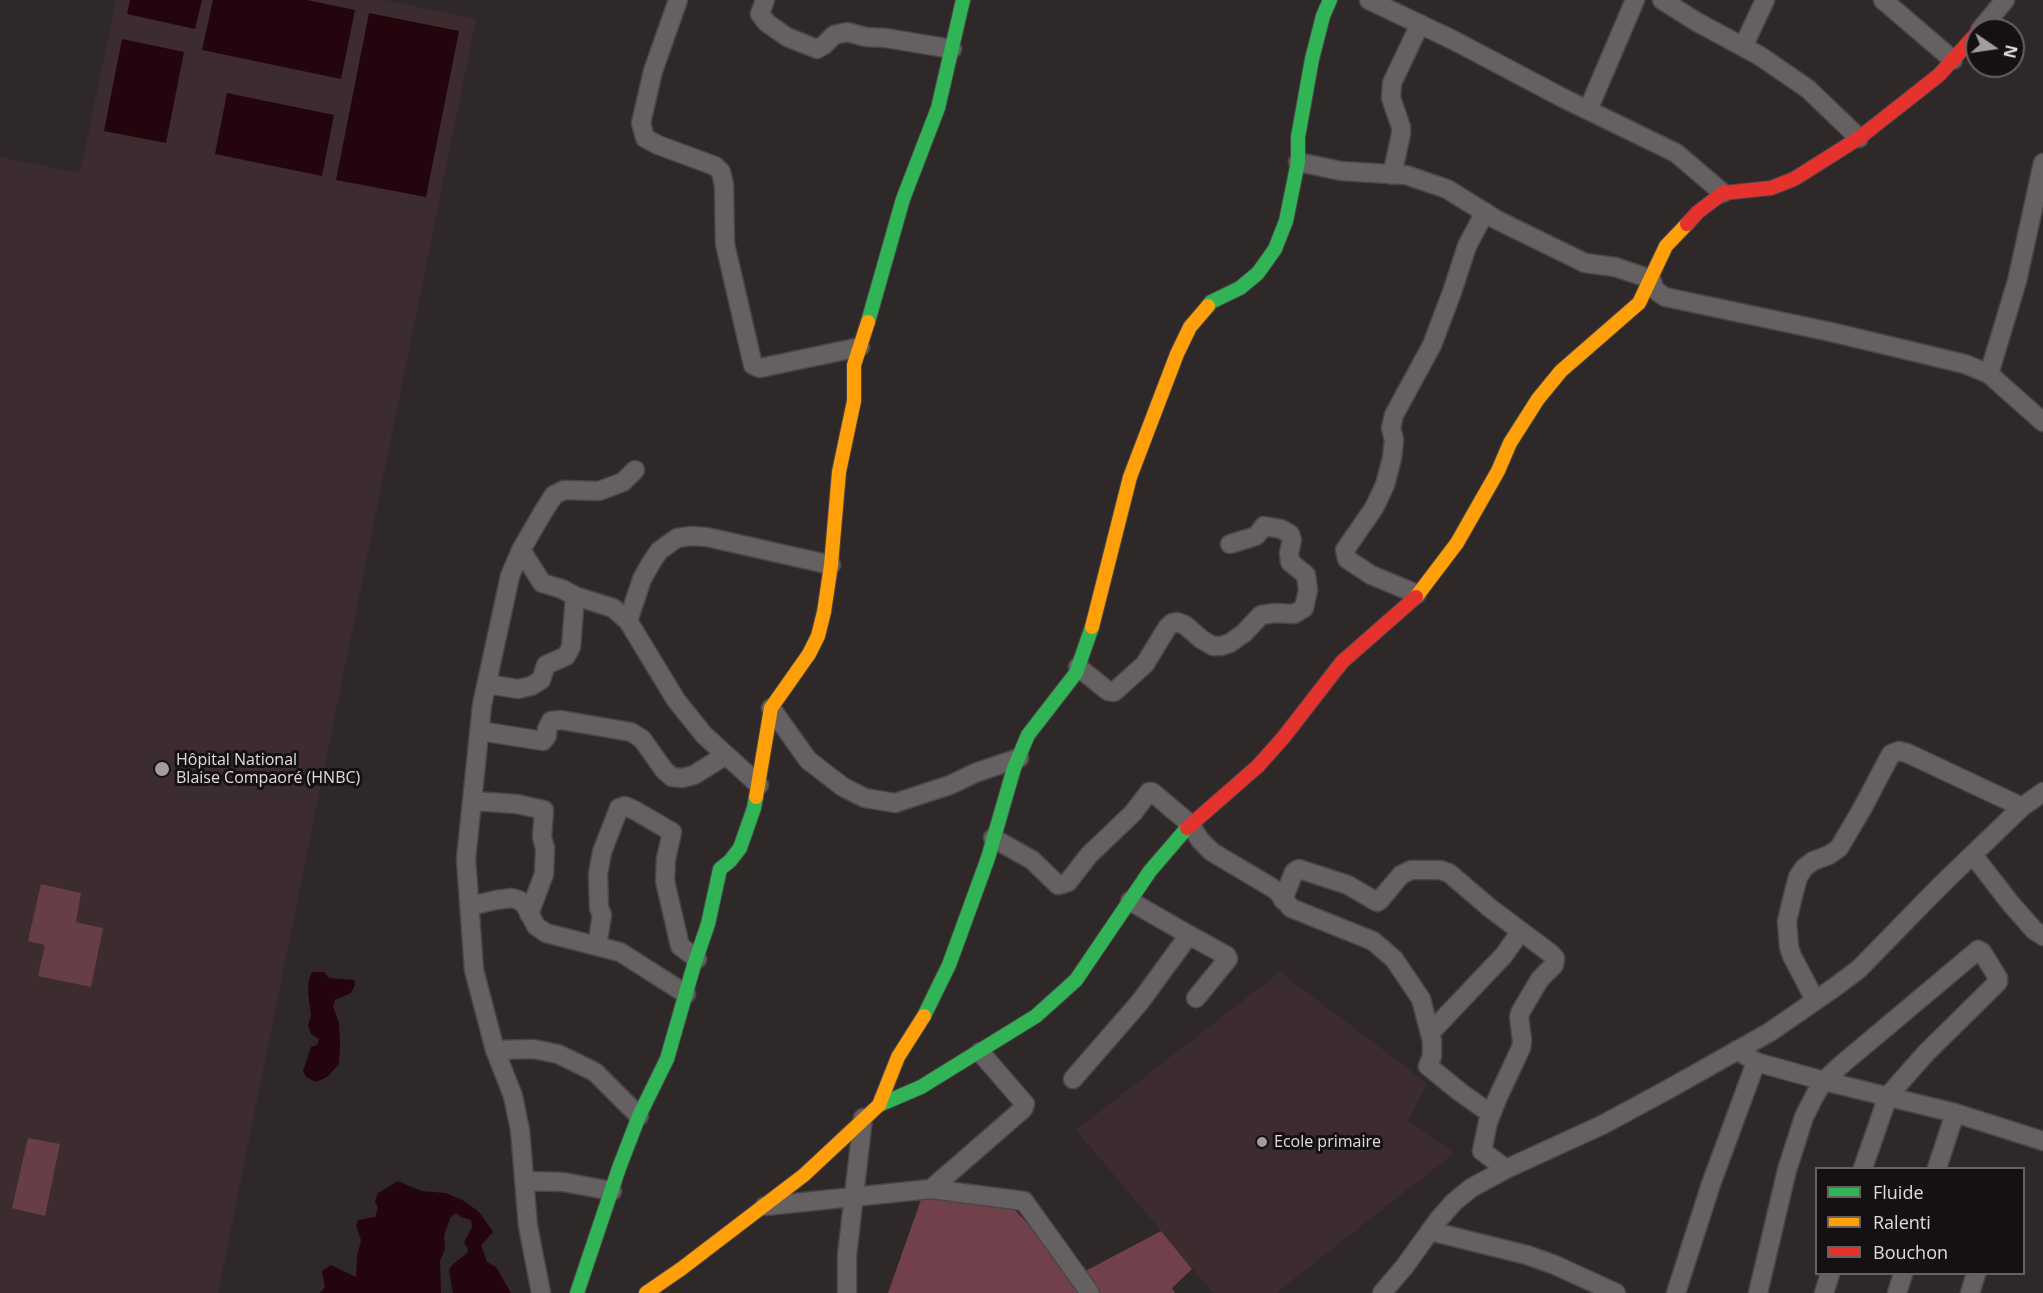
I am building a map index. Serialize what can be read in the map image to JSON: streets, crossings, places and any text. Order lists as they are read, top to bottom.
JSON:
{
  "places": ["Hôpital National Blaise Compaoré (HNBC)", "Ecole primaire"],
  "legend": ["Fluide", "Ralenti", "Bouchon"],
  "north": "right"
}
